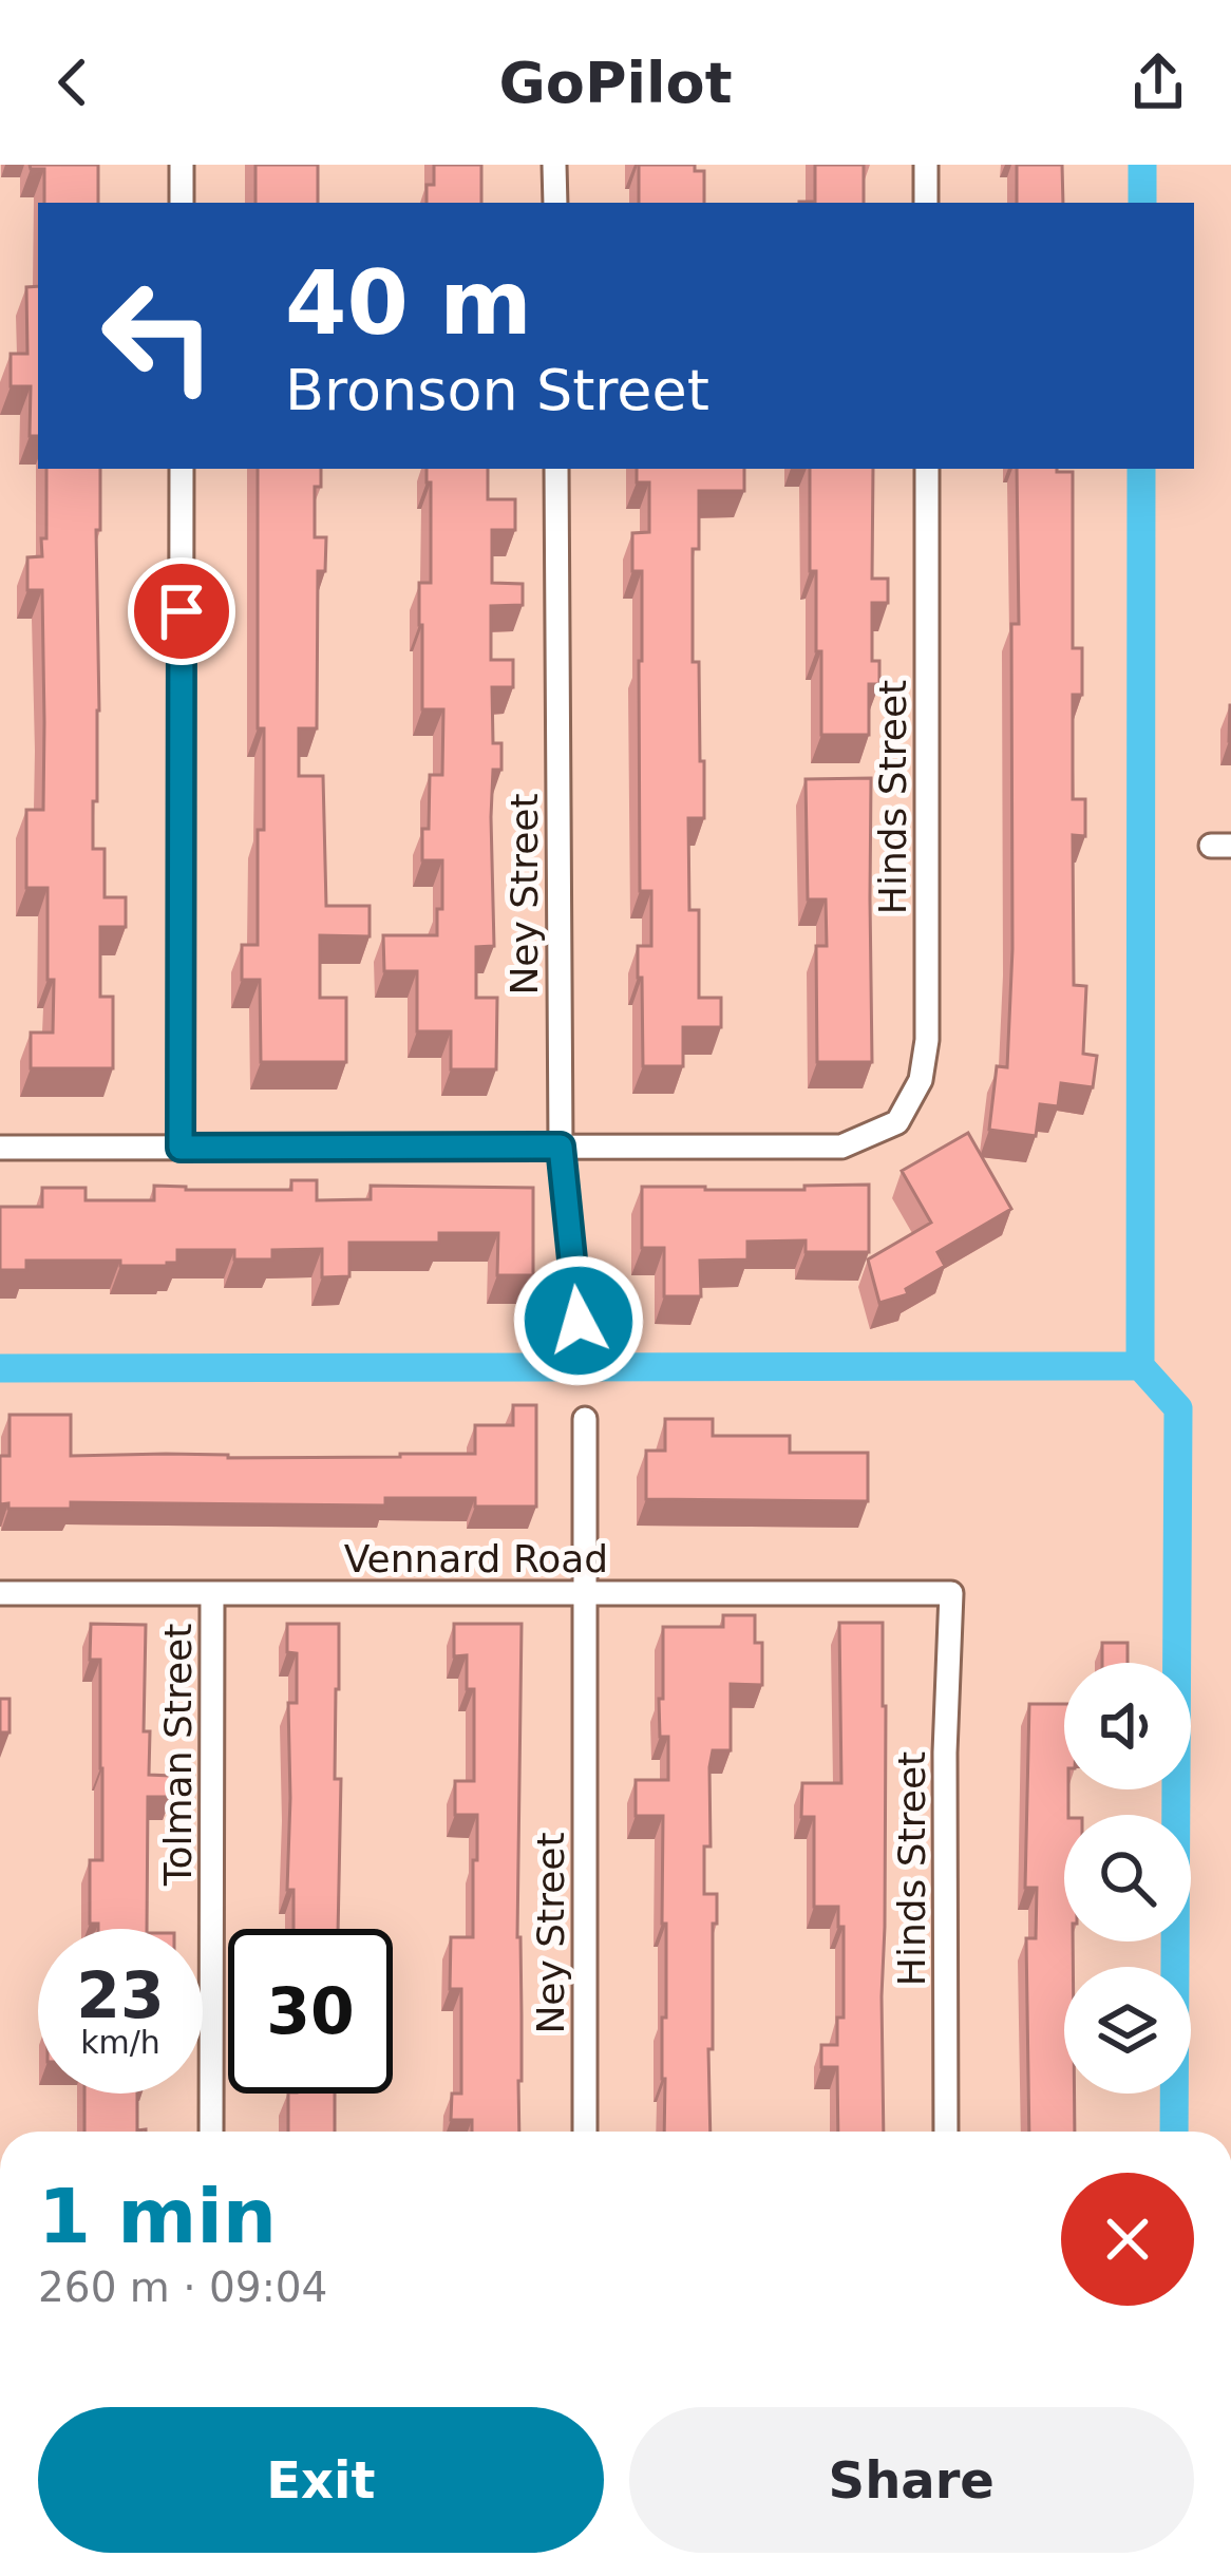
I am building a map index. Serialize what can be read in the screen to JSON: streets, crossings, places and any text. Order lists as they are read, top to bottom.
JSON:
{
  "streets": {
    "street": [
      "Hinds Street",
      "Ney Street",
      "Vennard Road",
      "Tolman Street"
    ]
  },
  "crossings": [
    ["Hinds Street", "Ney Street"],
    ["Hinds Street", "Vennard Road"],
    ["Ney Street", "Vennard Road"],
    ["Vennard Road", "Tolman Street"]
  ],
  "page": {
    "header": "GoPilot",
    "turn": ["40 m", "Bronson Street"],
    "speed": "23 km/h",
    "limit": "30",
    "heading": ["1 min", "260 m · 09:04"],
    "buttons": ["Exit", "Share"]
  }
}
